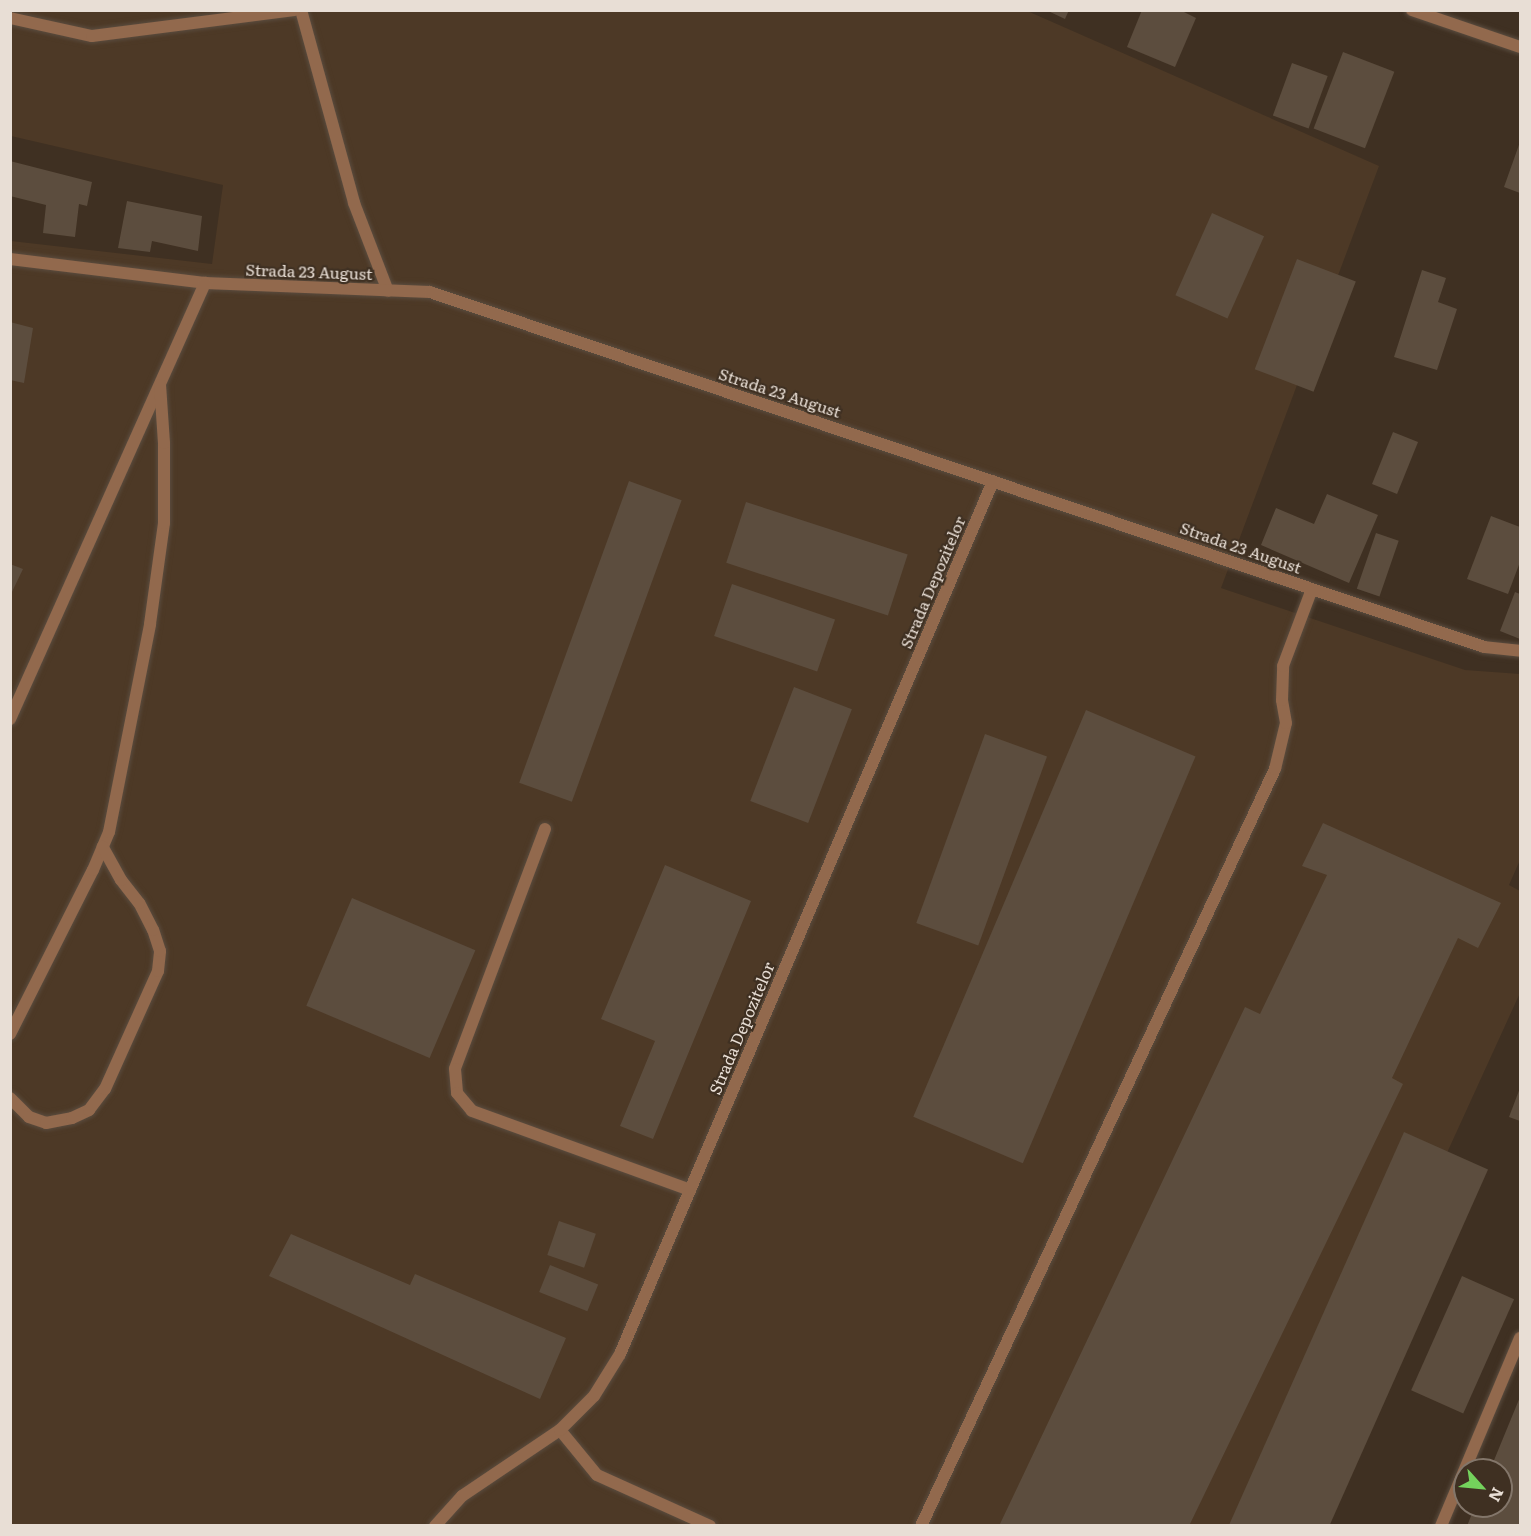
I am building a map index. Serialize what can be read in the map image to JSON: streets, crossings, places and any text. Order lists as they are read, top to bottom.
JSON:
{
  "streets": {
    "street": ["Strada 23 August", "Strada Depozitelor"]
  },
  "crossings": [
    ["Strada 23 August", "Strada Depozitelor"]
  ],
  "north": "bottom right"
}
